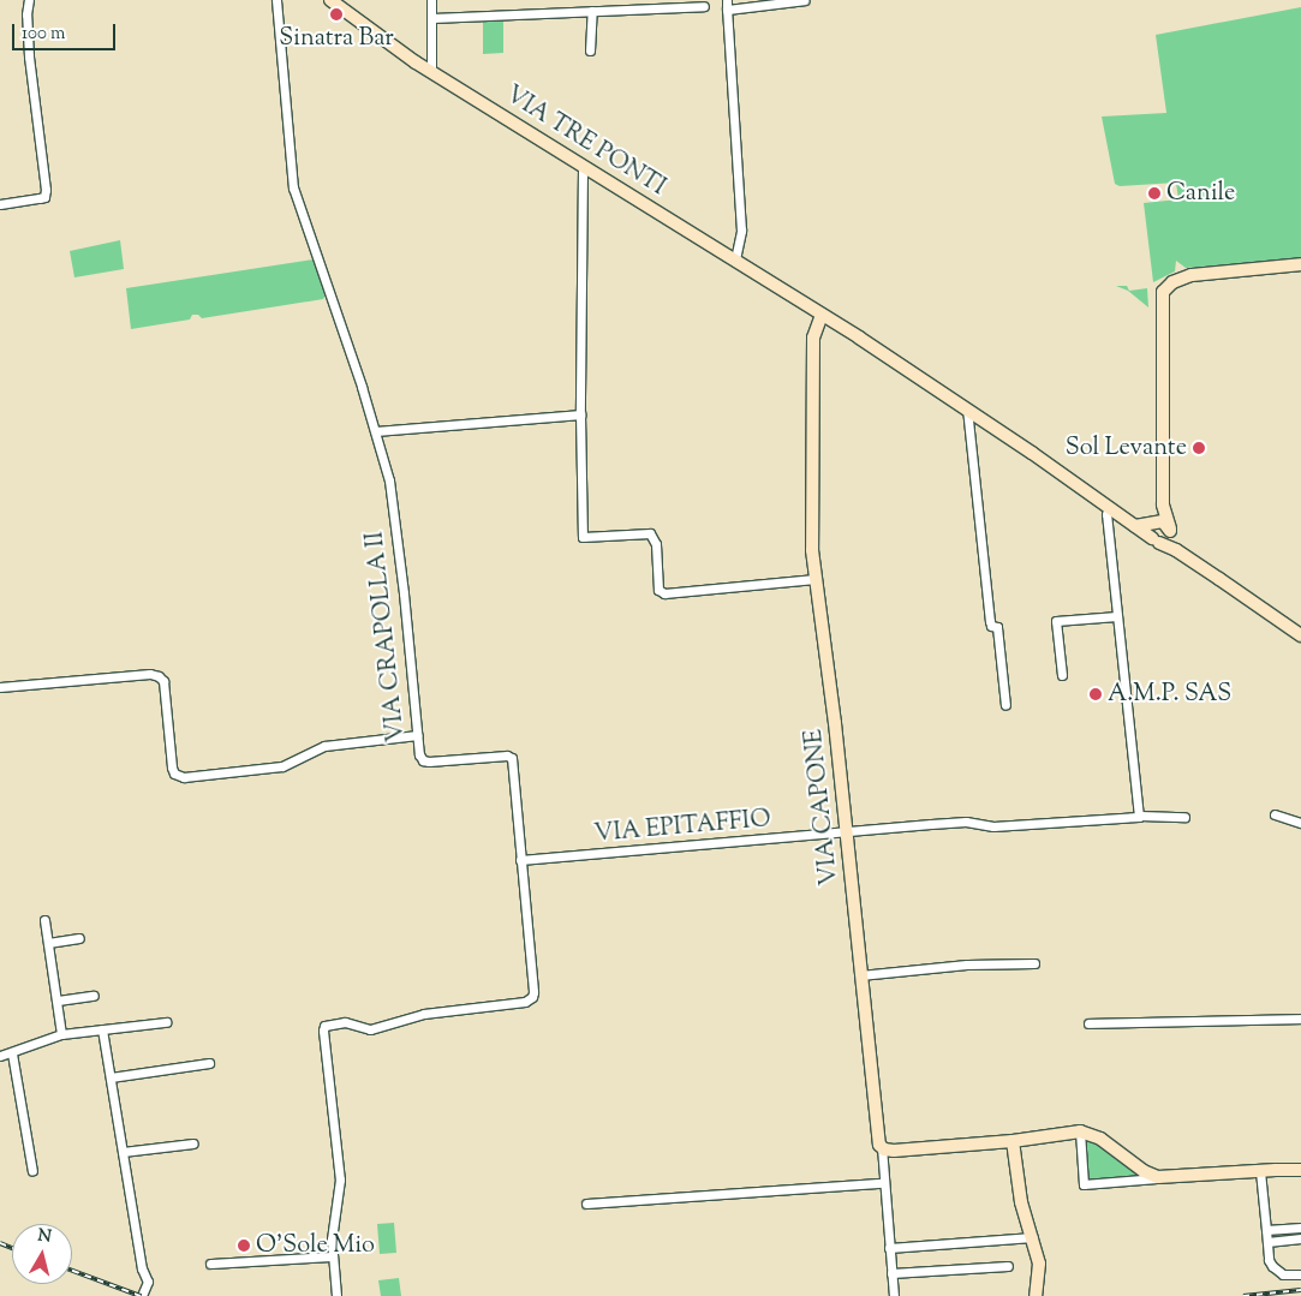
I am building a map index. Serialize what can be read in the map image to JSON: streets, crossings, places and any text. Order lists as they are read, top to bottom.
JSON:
{
  "streets": {
    "street": [
      "VIA TRE PONTI",
      "VIA CRAPOLLA II",
      "VIA CAPONE",
      "VIA EPITAFFIO"
    ]
  },
  "crossings": [
    ["VIA TRE PONTI", "VIA CAPONE"],
    ["VIA CRAPOLLA II", "VIA EPITAFFIO"],
    ["VIA CAPONE", "VIA EPITAFFIO"]
  ],
  "places": [
    "Sinatra Bar",
    "Canile",
    "Sol Levante",
    "A.M.P. SAS",
    "O'Sole Mio"
  ],
  "scale_bar": "100 m",
  "north": "top"
}
